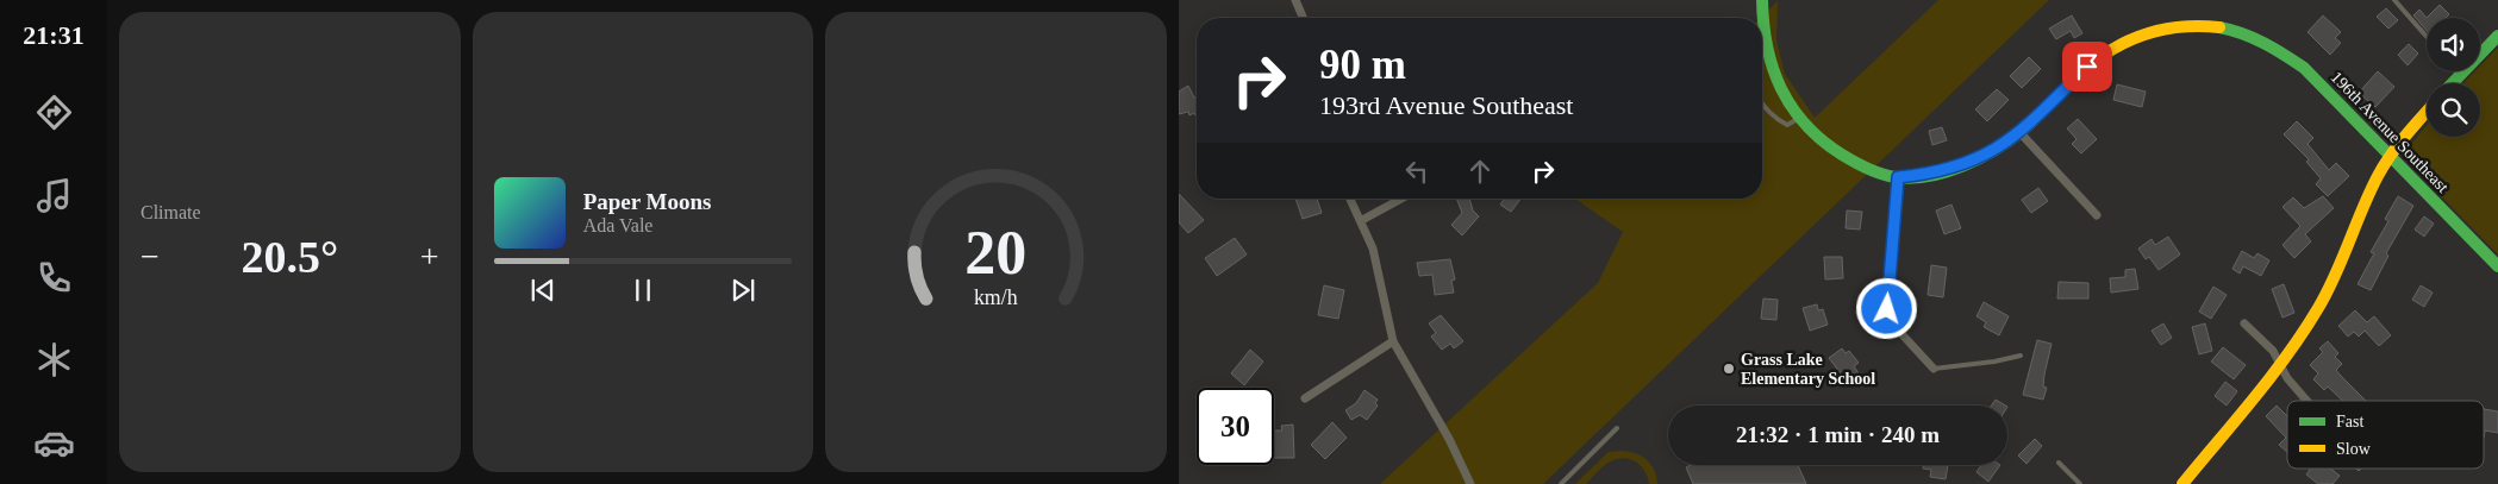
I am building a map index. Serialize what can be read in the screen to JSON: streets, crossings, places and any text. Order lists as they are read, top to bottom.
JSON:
{
  "streets": {
    "street": ["196th Avenue Southeast"]
  },
  "places": ["Grass Lake Elementary School"],
  "legend": ["Fast", "Slow"],
  "page": {
    "tabs": "21:31",
    "tile": "Climate",
    "turn": ["90 m", "193rd Avenue Southeast"],
    "song": ["Paper Moons", "Ada Vale"],
    "heat": ["−", "20.5°", "+"],
    "limit": "30",
    "trip": "21:32 · 1 min · 240 m",
    "gauge": ["20", "km/h"]
  }
}
